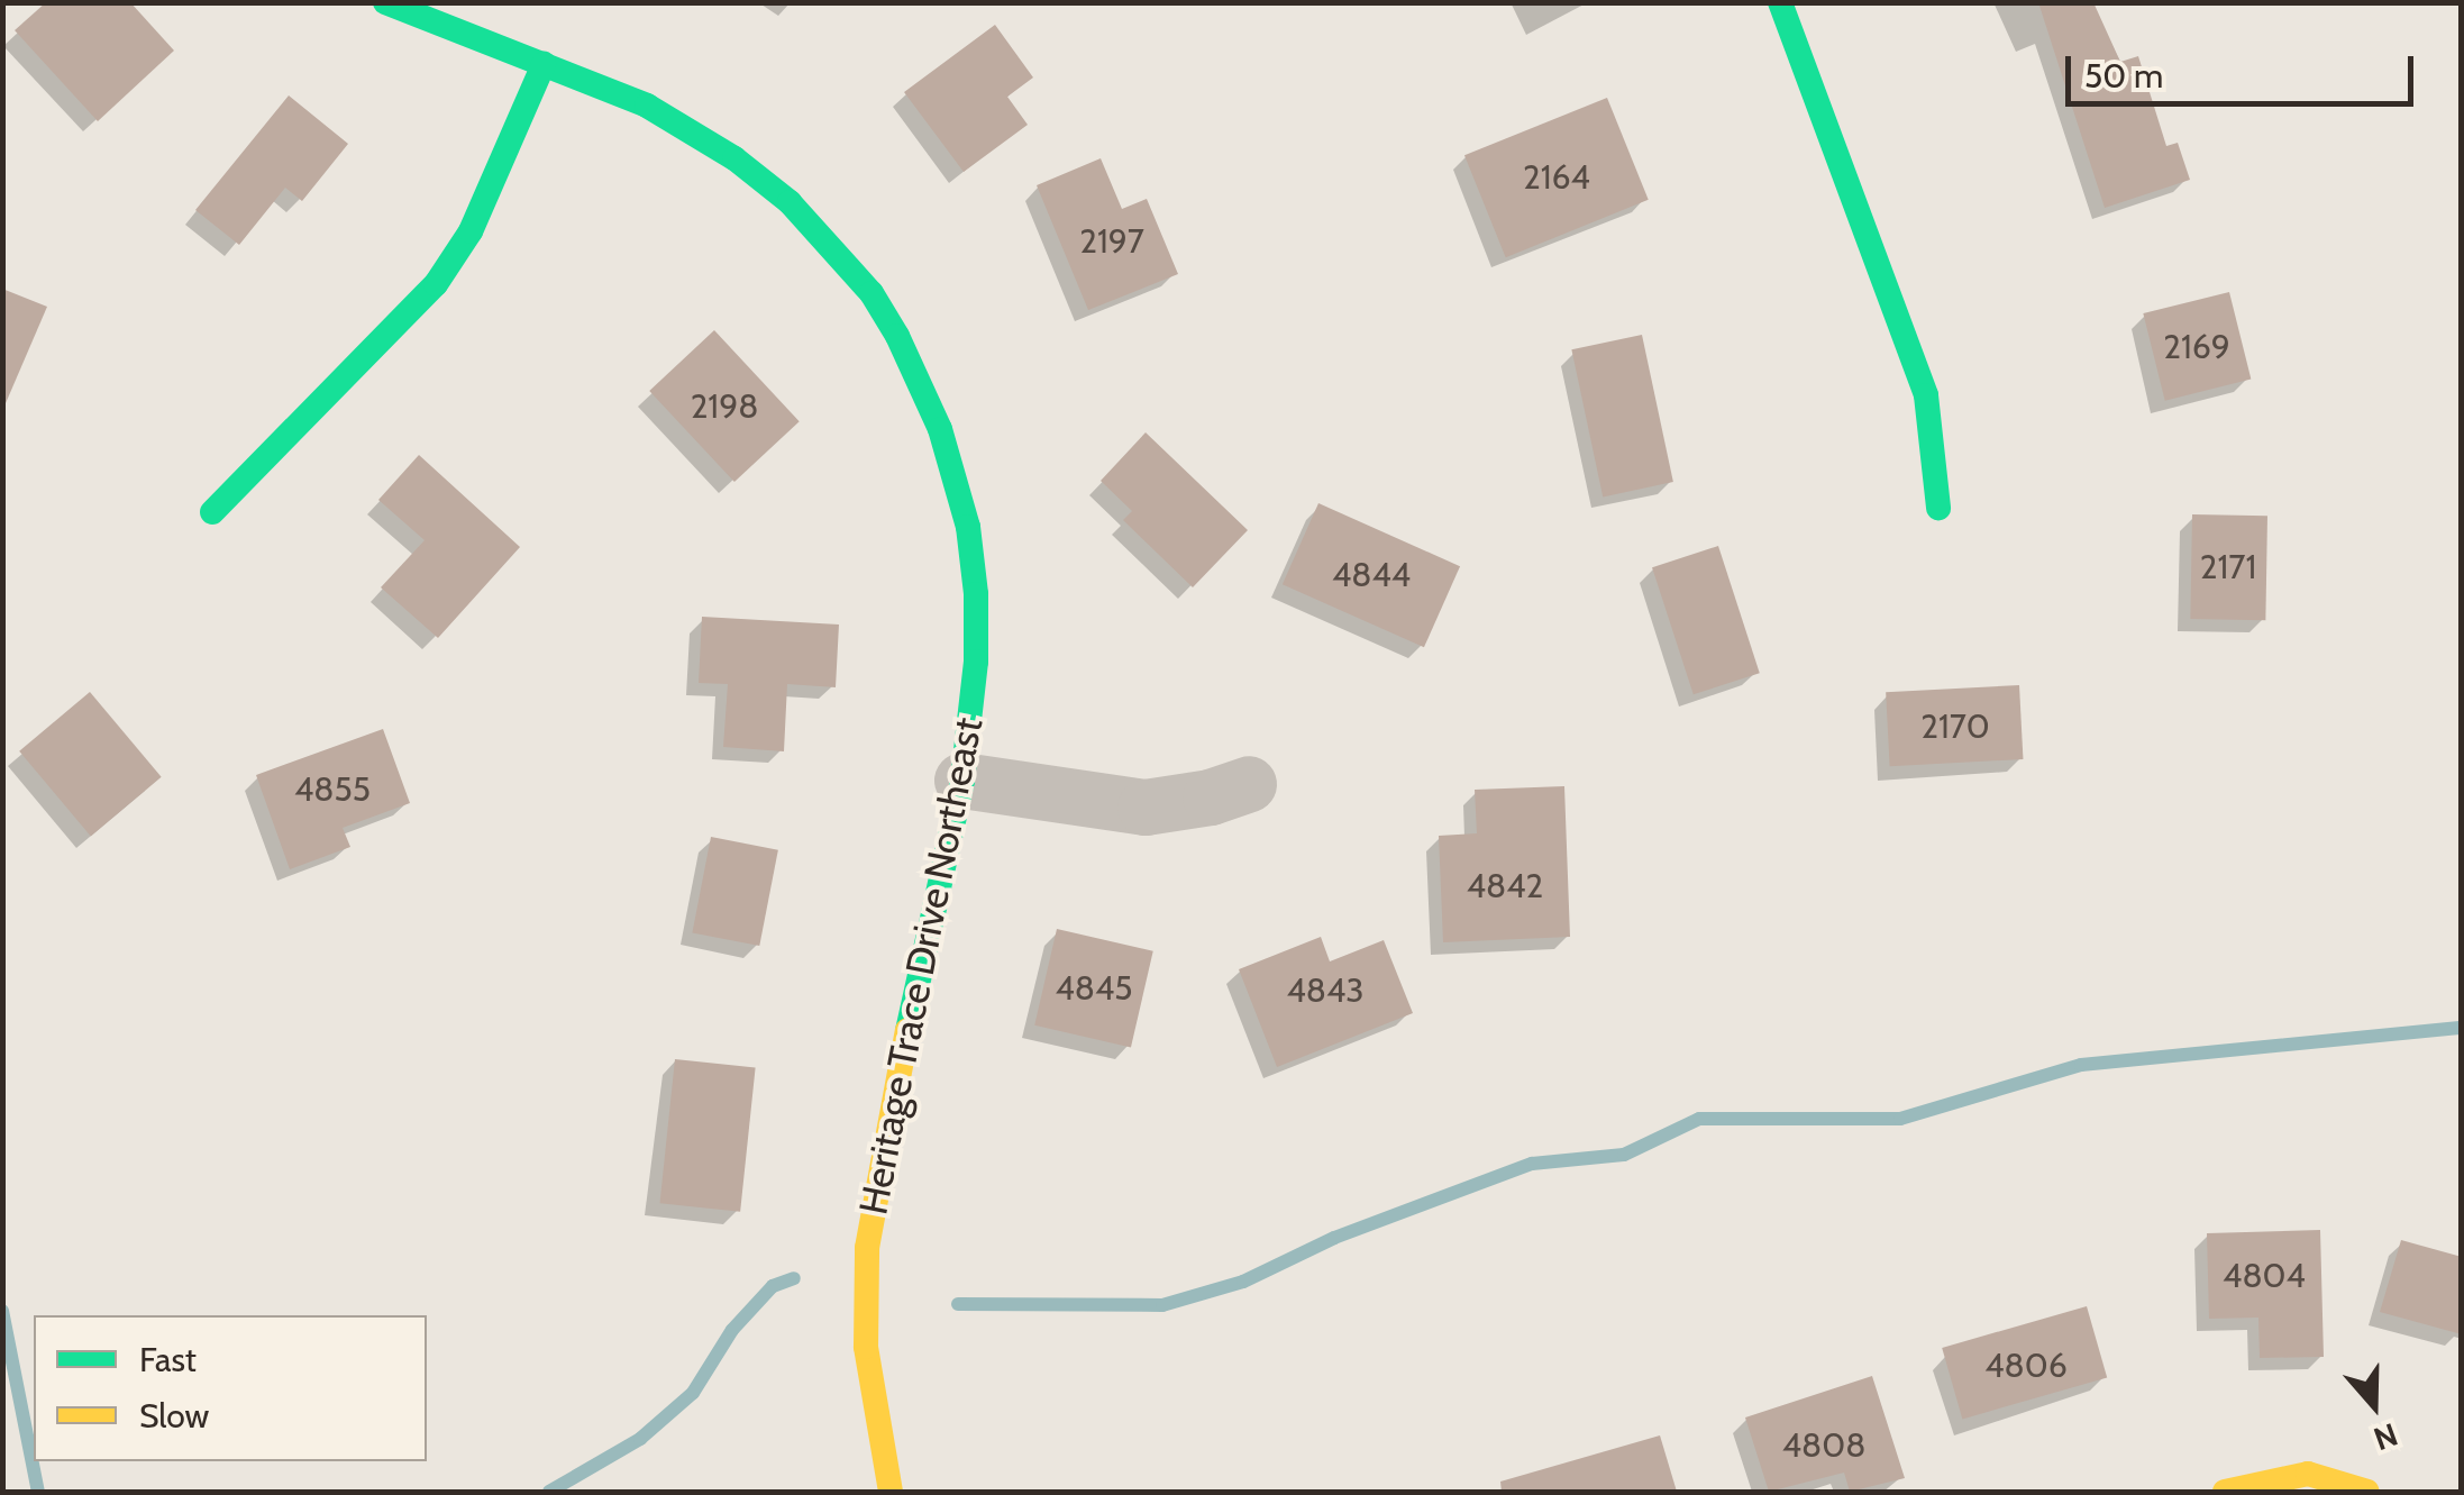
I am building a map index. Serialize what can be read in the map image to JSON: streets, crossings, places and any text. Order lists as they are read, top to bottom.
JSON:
{
  "streets": {
    "street": ["Heritage Trace Drive Northeast"]
  },
  "house_numbers": [
    "2164",
    "2197",
    "2169",
    "2198",
    "2171",
    "4844",
    "2170",
    "4855",
    "4842",
    "4845",
    "4843",
    "4804",
    "4806",
    "4808"
  ],
  "legend": ["Fast", "Slow"],
  "scale_bar": "50 m",
  "north": "bottom"
}
